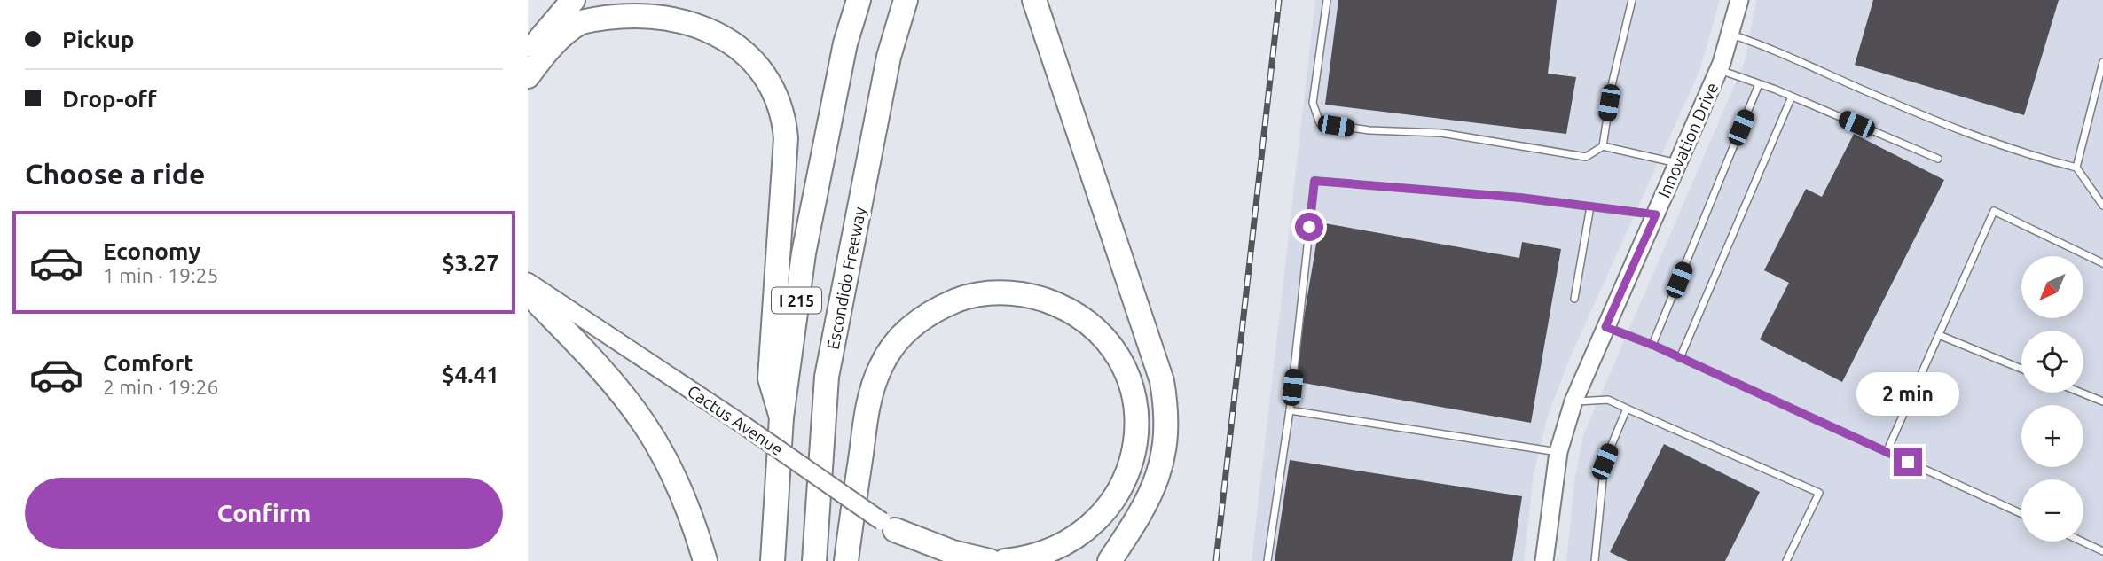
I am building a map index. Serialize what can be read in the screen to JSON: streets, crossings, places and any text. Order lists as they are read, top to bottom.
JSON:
{
  "streets": {
    "highway": ["Escondido Freeway", "I 215"],
    "street": ["Innovation Drive", "Cactus Avenue"]
  },
  "north": "bottom left",
  "page": {
    "banner": ["Pickup", "Drop-off"],
    "heading": "Choose a ride",
    "list": [
      {
        "name": "Economy",
        "note": "1 min · 19:25",
        "value": "$3.27"
      },
      {
        "name": "Comfort",
        "note": "2 min · 19:26",
        "value": "$4.41"
      }
    ],
    "map_buttons": ["+", "−"],
    "bubble": "2 min",
    "buttons": "Confirm"
  }
}
